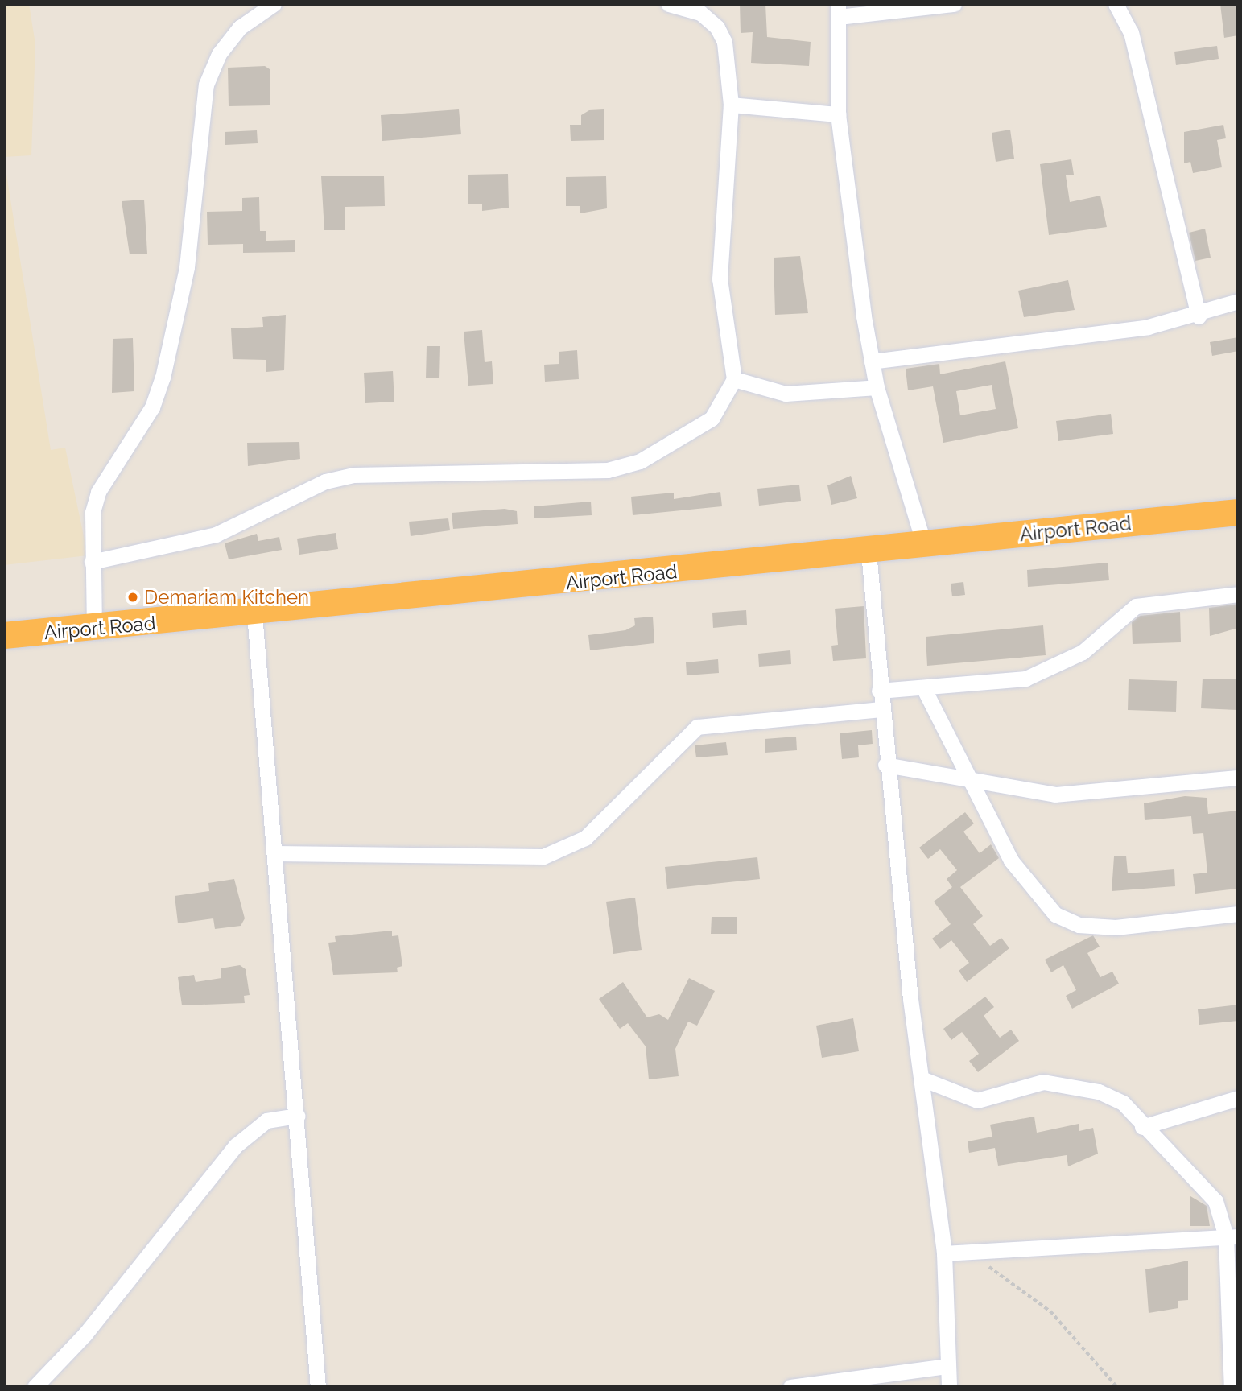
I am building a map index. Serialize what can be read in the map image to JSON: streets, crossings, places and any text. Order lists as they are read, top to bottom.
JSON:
{
  "streets": {
    "highway": ["Airport Road"]
  },
  "places": ["Demariam Kitchen"]
}
